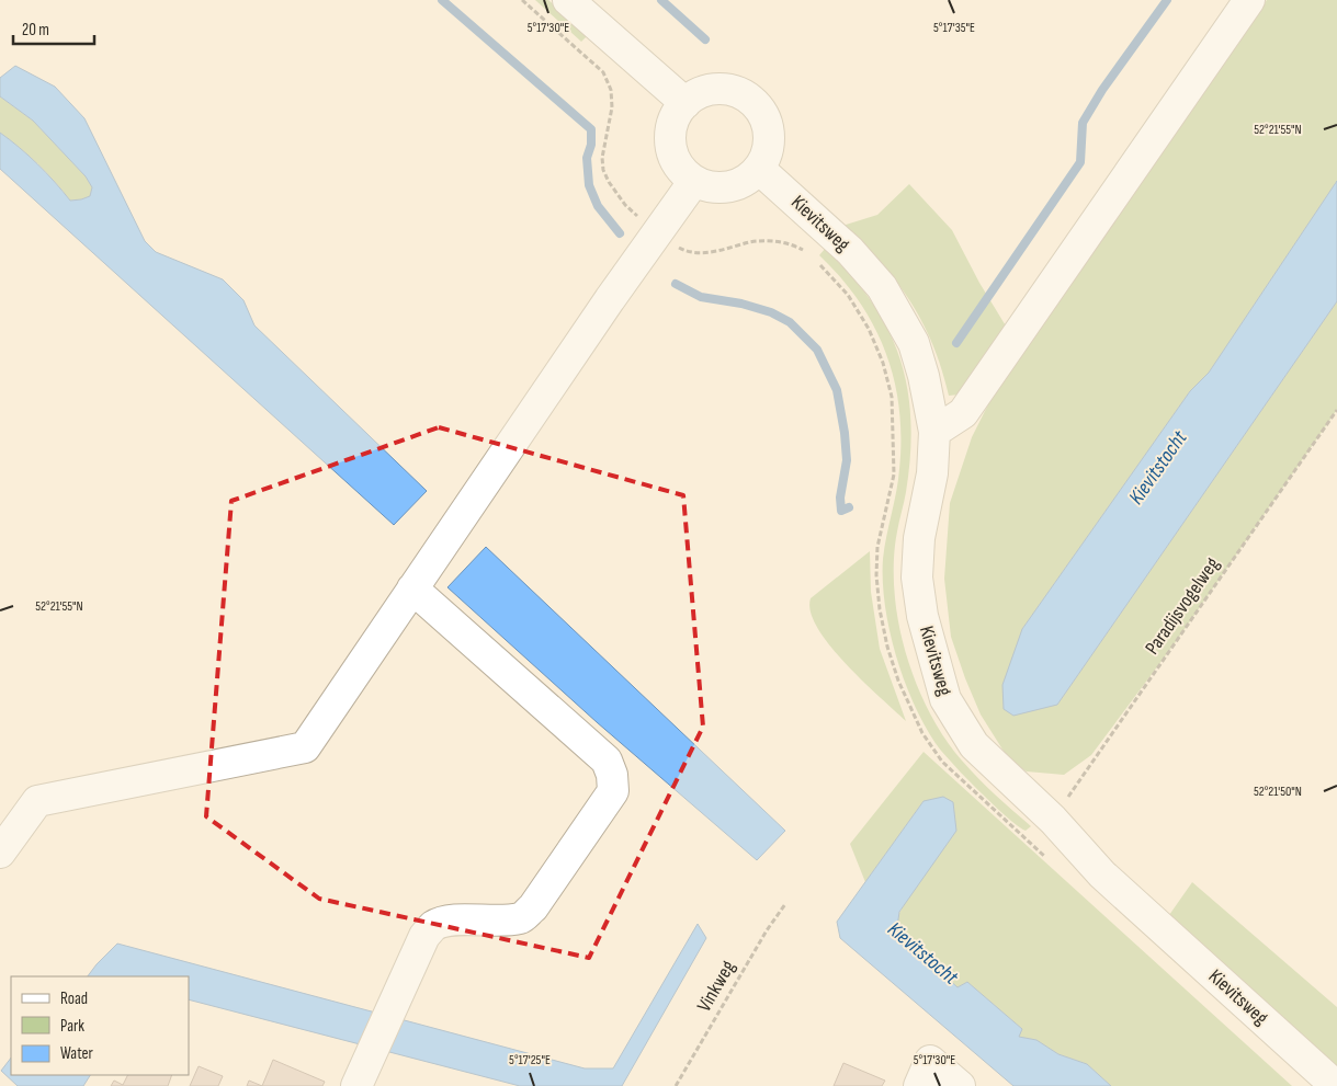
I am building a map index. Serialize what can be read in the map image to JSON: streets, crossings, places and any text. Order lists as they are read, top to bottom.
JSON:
{
  "streets": {
    "street": ["Kievitsweg"],
    "path": ["Paradijsvogelweg", "Vinkweg"]
  },
  "crossings": [
    ["Kievitsweg", "Paradijsvogelweg"]
  ],
  "water": ["Kievitstocht"],
  "legend": ["Road", "Park", "Water"],
  "scale_bar": "20 m",
  "coordinates": [
    "5°17'30\"E",
    "5°17'35\"E",
    "52°21'55\"N",
    "52°21'50\"N",
    "5°17'25\"E"
  ]
}
